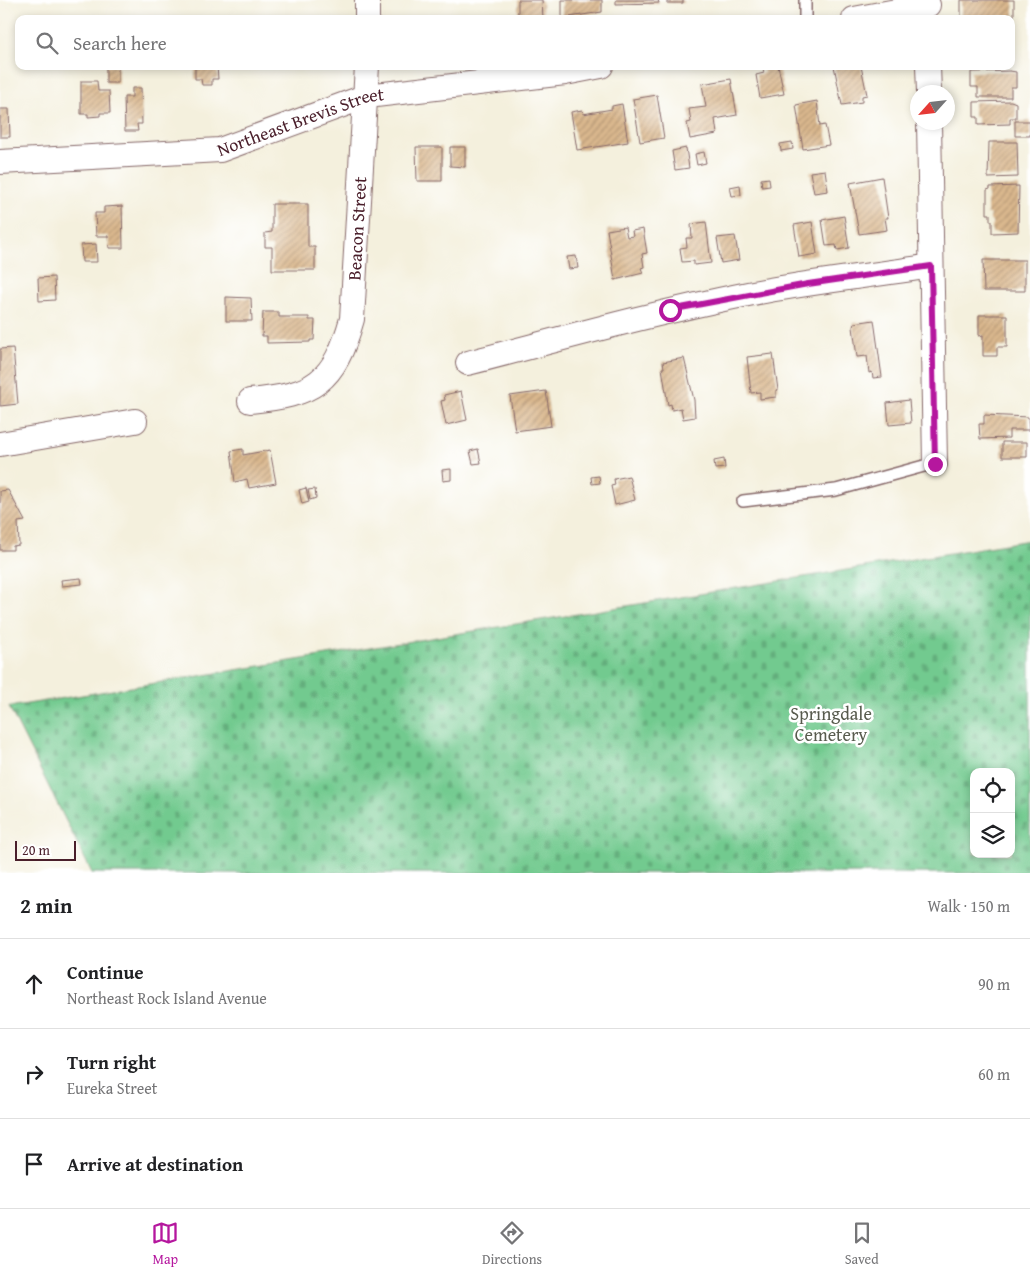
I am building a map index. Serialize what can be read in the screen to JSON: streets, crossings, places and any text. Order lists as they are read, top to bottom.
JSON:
{
  "streets": {
    "street": ["Northeast Brevis Street", "Beacon Street"]
  },
  "crossings": [
    ["Northeast Brevis Street", "Beacon Street"]
  ],
  "parks": ["Springdale Cemetery"],
  "scale_bar": "20 m",
  "north": "bottom left",
  "page": {
    "search": "Search here",
    "scale": "20 m",
    "heading": ["2 min", "Walk · 150 m"],
    "list": [
      ["Continue", "Northeast Rock Island Avenue", "90 m"],
      ["Turn right", "Eureka Street", "60 m"],
      "Arrive at destination"
    ],
    "nav": ["Map", "Directions", "Saved"]
  }
}
